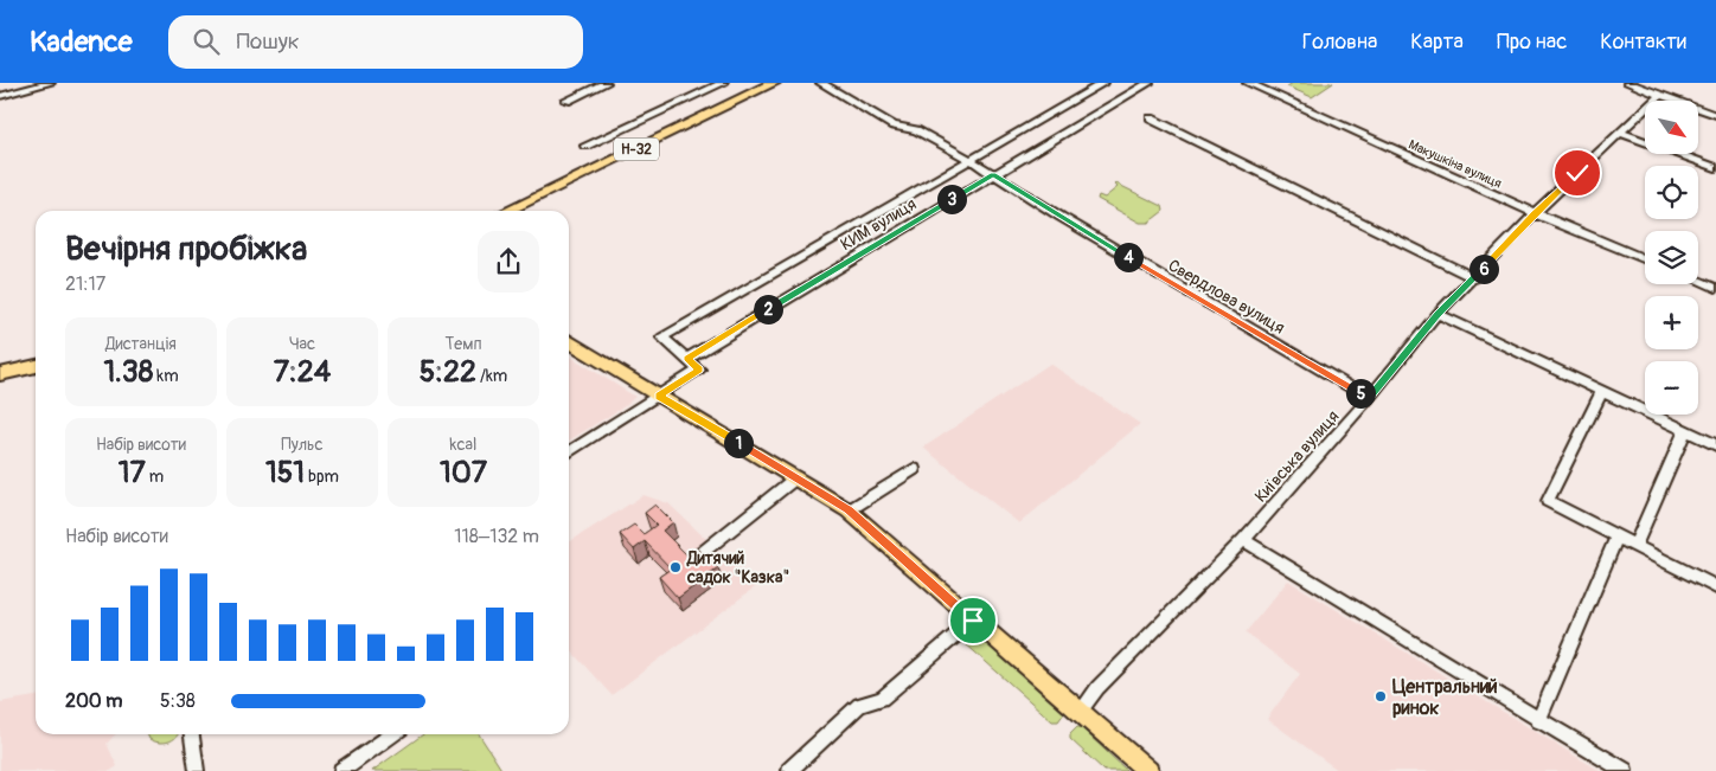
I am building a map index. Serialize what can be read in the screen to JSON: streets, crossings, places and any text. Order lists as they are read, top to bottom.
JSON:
{
  "streets": {
    "main road": ["Н-32"],
    "street": [
      "Макушкіна вулиця",
      "КИМ вулиця",
      "Свердлова вулиця",
      "Київська вулиця"
    ]
  },
  "crossings": [
    ["Макушкіна вулиця", "Київська вулиця"],
    ["КИМ вулиця", "Свердлова вулиця"],
    ["Свердлова вулиця", "Київська вулиця"]
  ],
  "places": ["Дитячий садок \"Казка\"", "Центральний ринок"],
  "north": "bottom right",
  "page": {
    "header": "Kadence",
    "search": "Пошук",
    "nav": [
      "Головна",
      "Карта",
      "Про нас",
      "Контакти"
    ],
    "map_buttons": ["+", "−"],
    "pins": [
      "3",
      "4",
      "6",
      "2",
      "5",
      "1"
    ],
    "heading": ["Вечірня пробіжка", "21:17"],
    "stats": [
      ["Дистанція", "1.38 km"],
      ["Час", "7:24"],
      ["Темп", "5:22 /km"],
      ["Набір висоти", "17 m"],
      ["Пульс", "151 bpm"],
      ["kcal", "107"]
    ],
    "chart": ["Набір висоти", "118–132 m"],
    "list": [
      {
        "name": "200 m",
        "note": "5:38"
      }
    ]
  }
}
